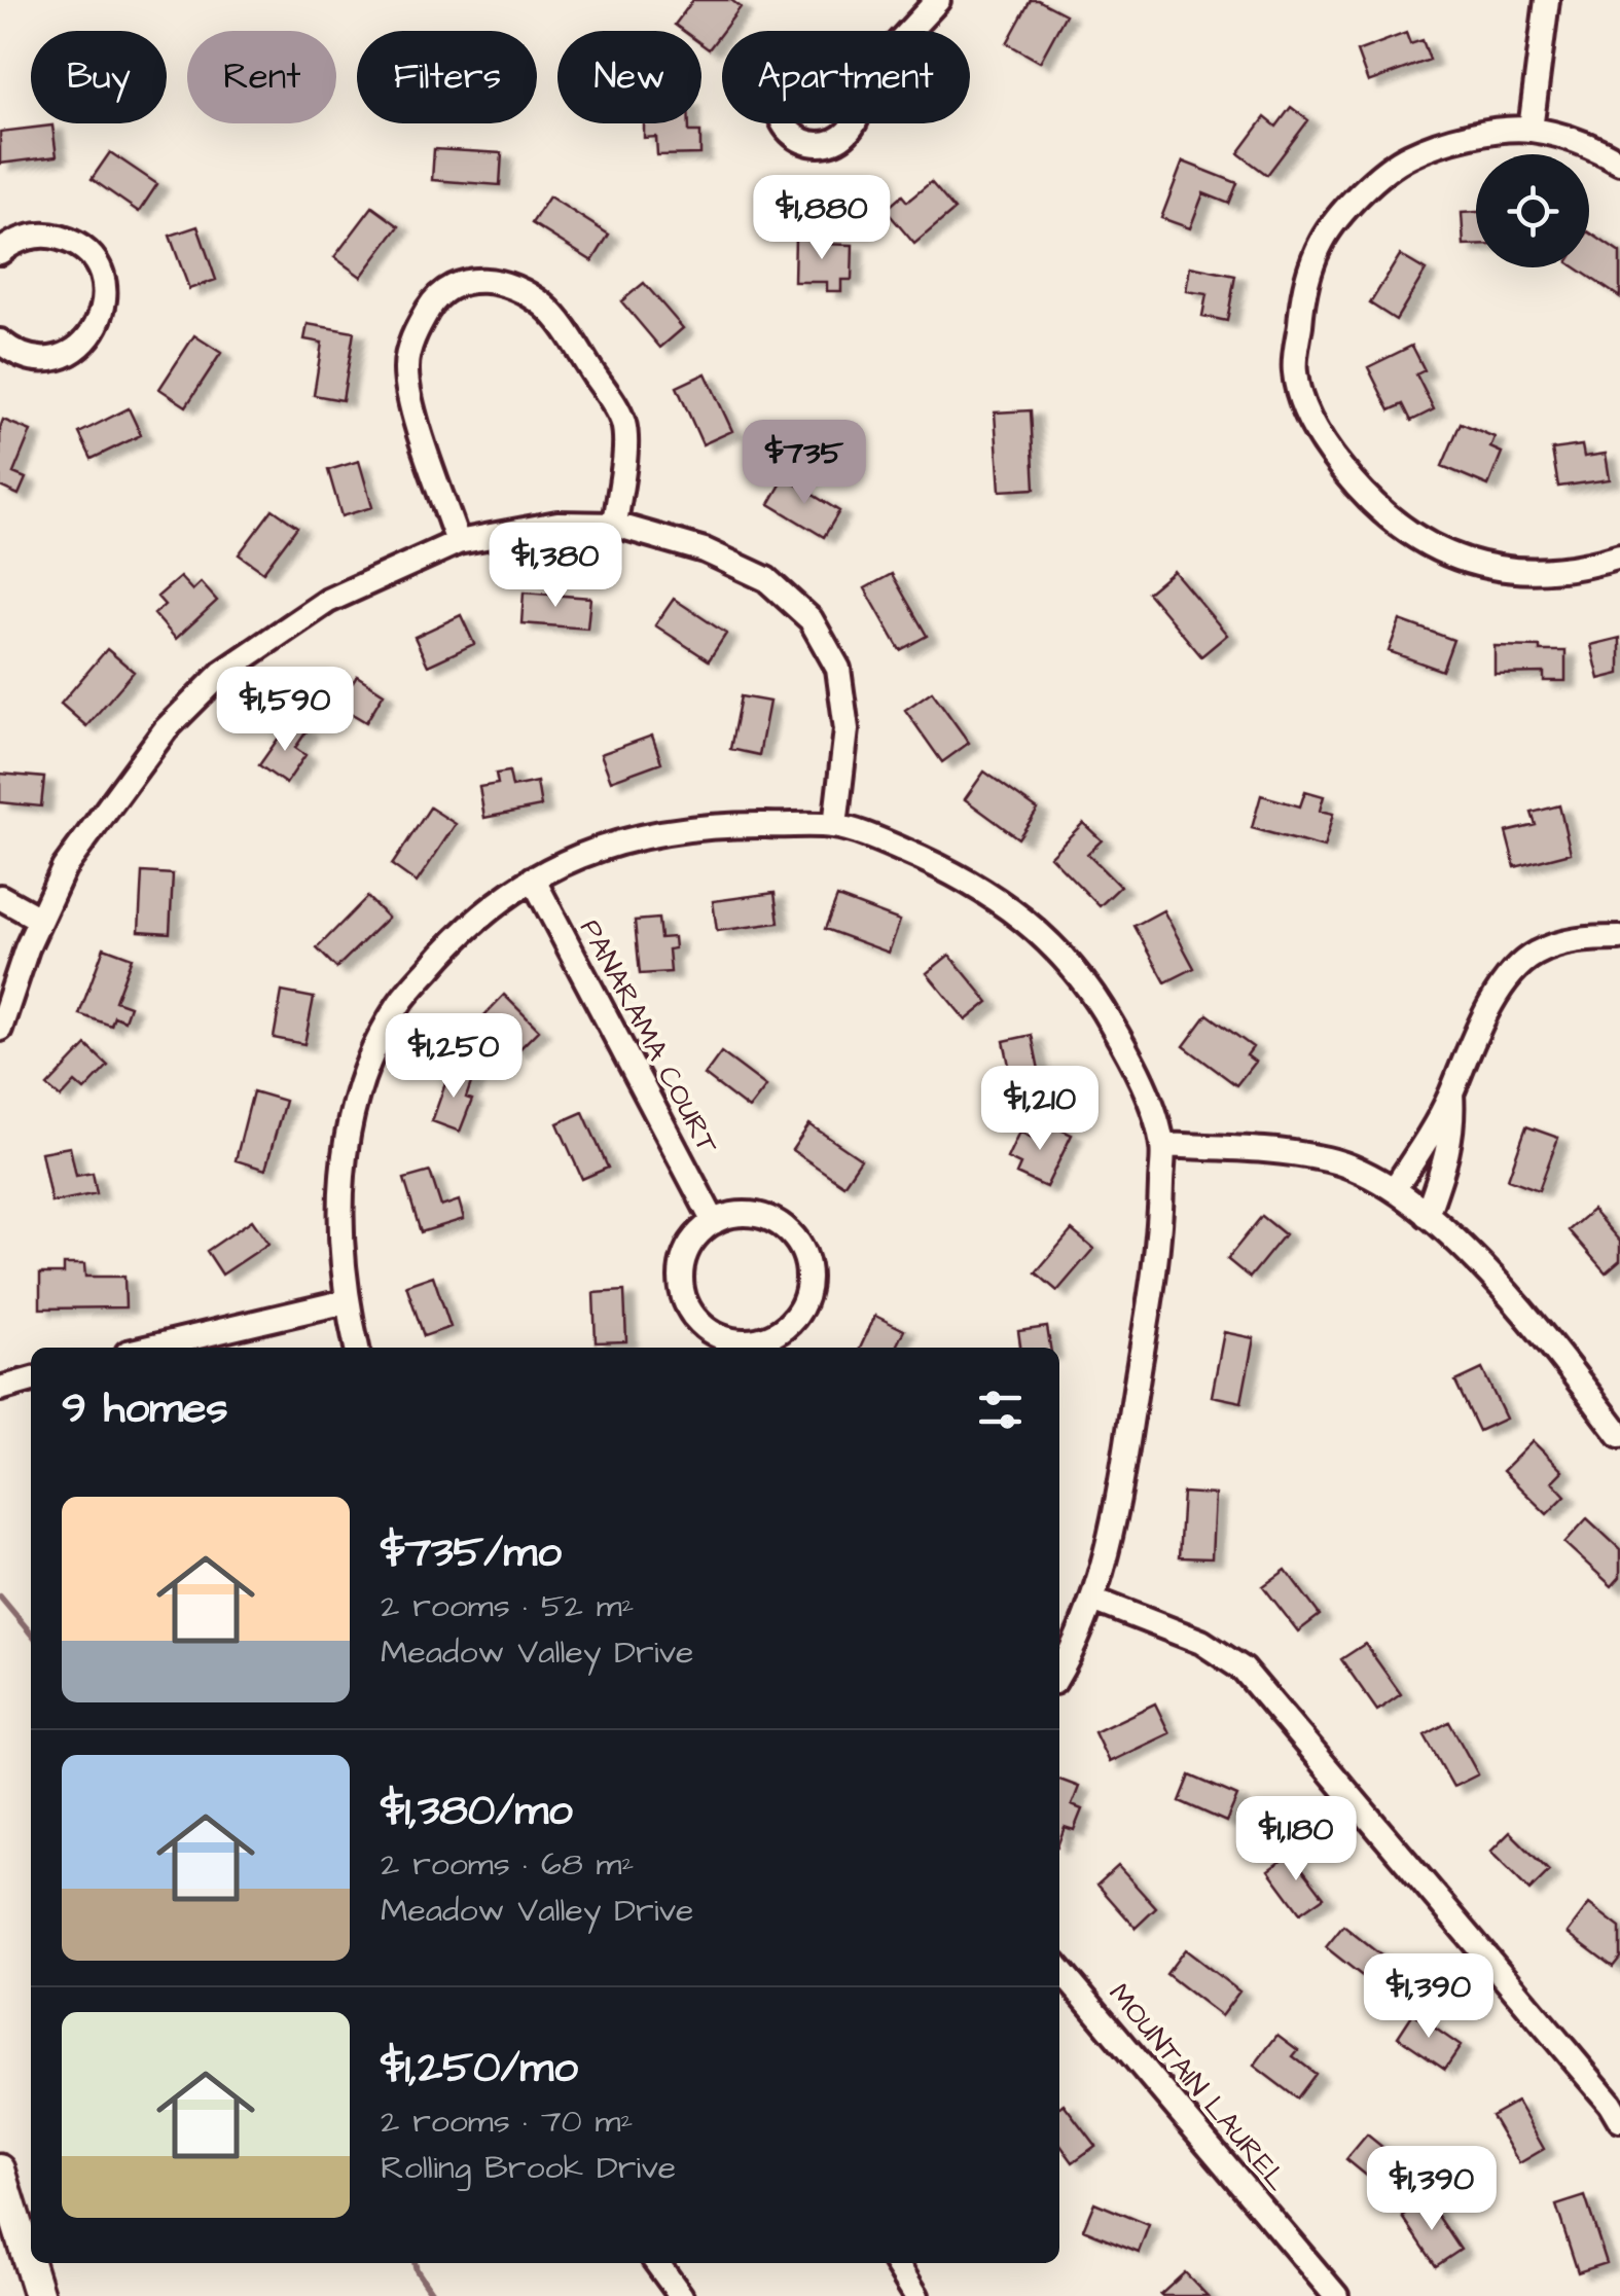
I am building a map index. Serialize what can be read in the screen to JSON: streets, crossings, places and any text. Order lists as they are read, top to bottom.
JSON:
{
  "streets": {
    "street": ["PANARAMA COURT", "MOUNTAIN LAUREL"]
  },
  "page": {
    "chip": [
      "Buy",
      "Rent",
      "Filters",
      "New",
      "Apartment"
    ],
    "price": [
      "$1,880",
      "$735",
      "$1,380",
      "$1,590",
      "$1,250",
      "$1,210",
      "$1,180",
      "$1,390",
      "$1,390"
    ],
    "heading": "9 homes",
    "list": [
      {
        "name": "$735/mo",
        "note": "2 rooms · 52 m² · Meadow Valley Drive"
      },
      {
        "name": "$1,380/mo",
        "note": "2 rooms · 68 m² · Meadow Valley Drive"
      },
      {
        "name": "$1,250/mo",
        "note": "2 rooms · 70 m² · Rolling Brook Drive"
      }
    ]
  }
}
